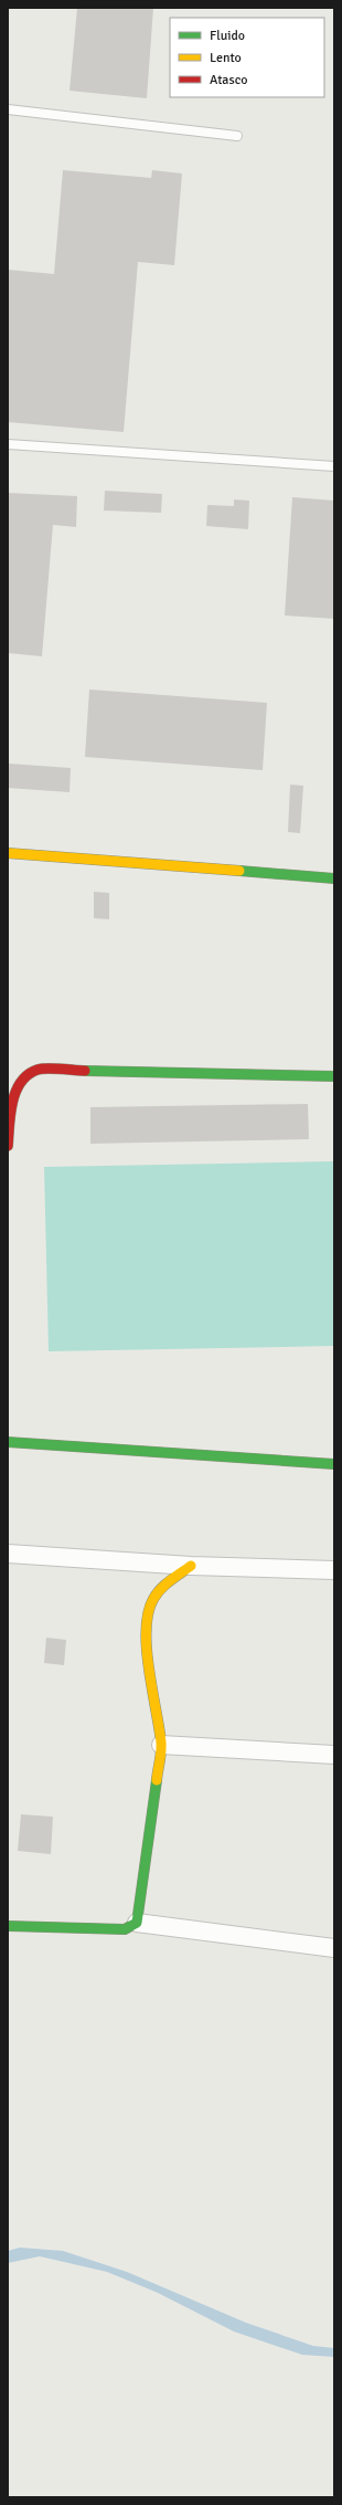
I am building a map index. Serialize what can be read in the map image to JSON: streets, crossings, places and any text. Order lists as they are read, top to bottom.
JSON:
{
  "legend": ["Fluido", "Lento", "Atasco"]
}
